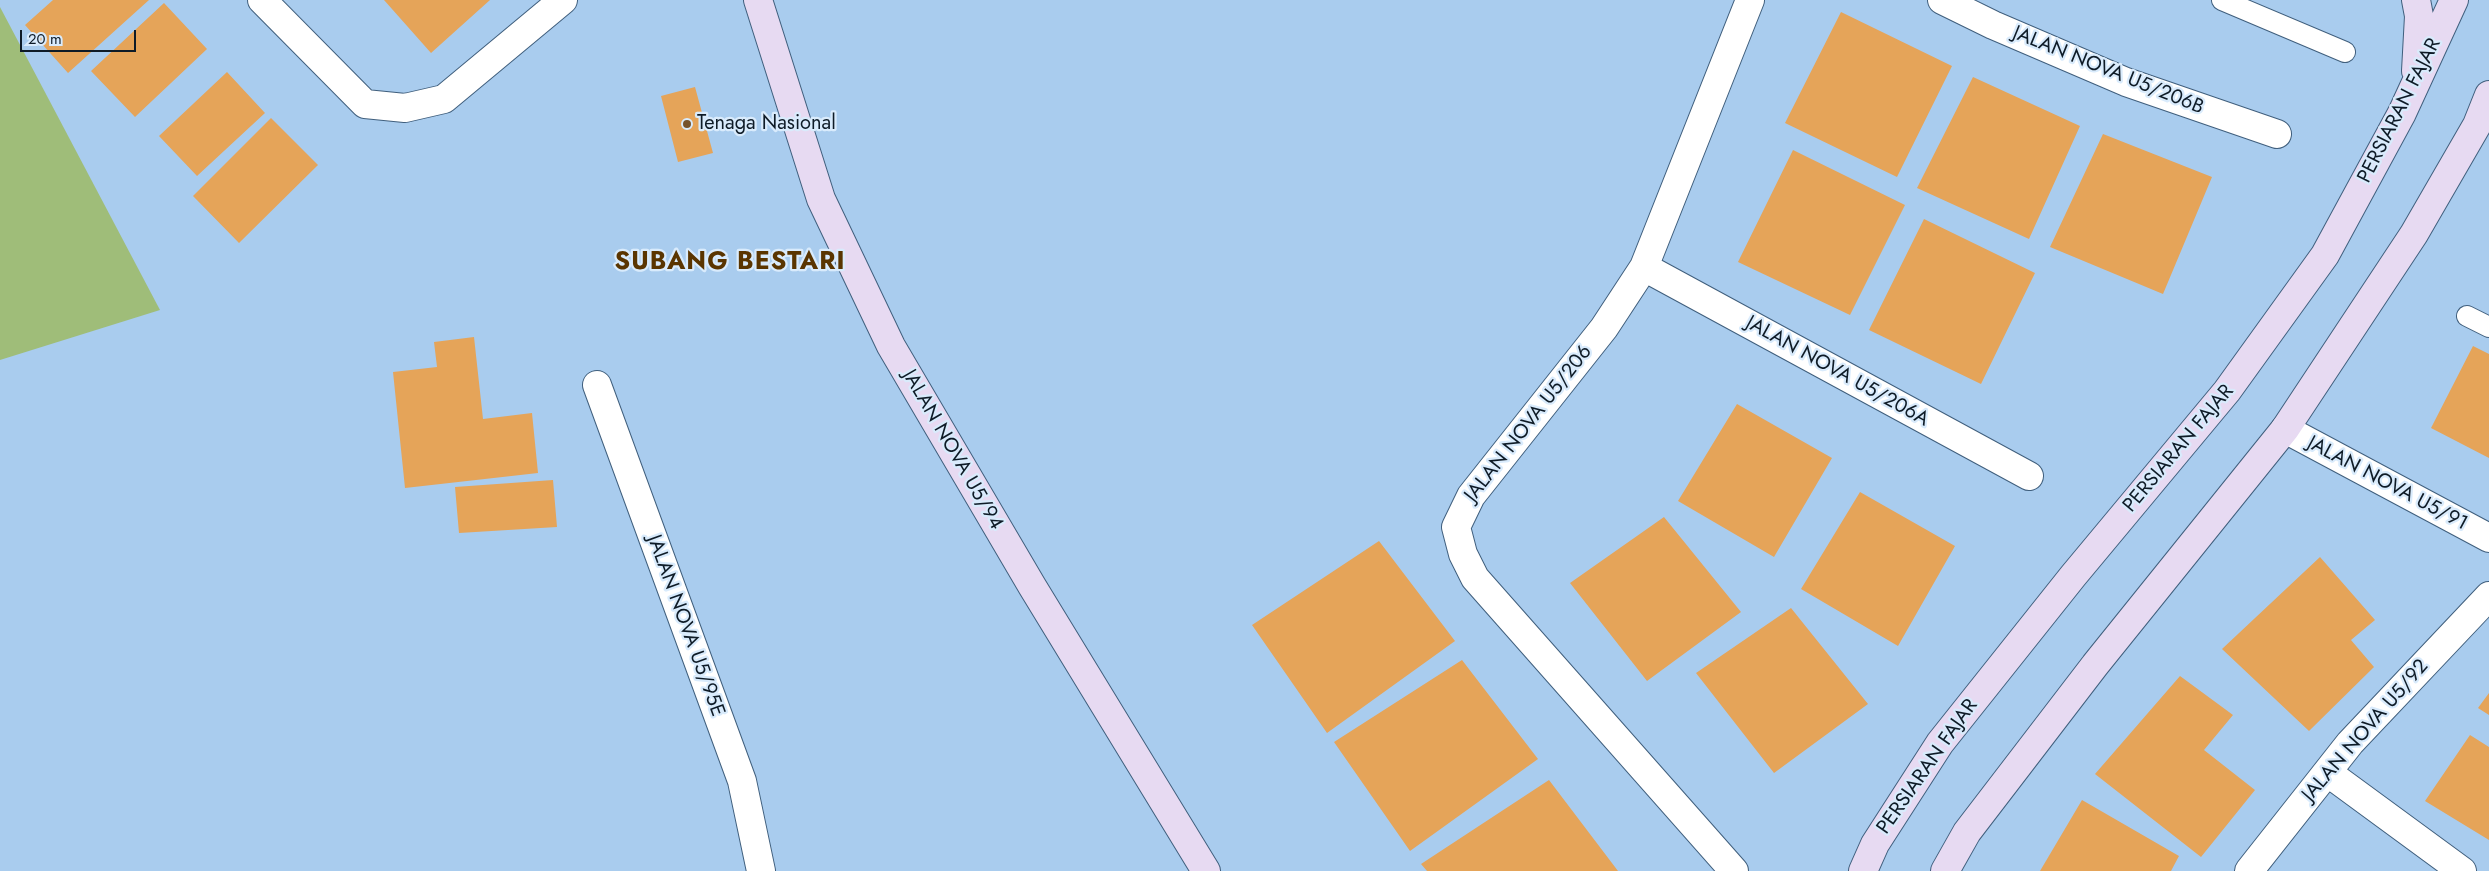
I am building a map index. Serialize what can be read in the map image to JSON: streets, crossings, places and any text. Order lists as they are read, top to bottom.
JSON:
{
  "streets": {
    "main road": ["PERSIARAN FAJAR", "JALAN NOVA U5/94"],
    "street": [
      "JALAN NOVA U5/206B",
      "JALAN NOVA U5/206A",
      "JALAN NOVA U5/206",
      "JALAN NOVA U5/91",
      "JALAN NOVA U5/95E",
      "JALAN NOVA U5/92"
    ]
  },
  "crossings": [
    ["JALAN NOVA U5/206A", "JALAN NOVA U5/206"]
  ],
  "districts": ["SUBANG BESTARI"],
  "places": ["Tenaga Nasional"],
  "scale_bar": "20 m"
}
